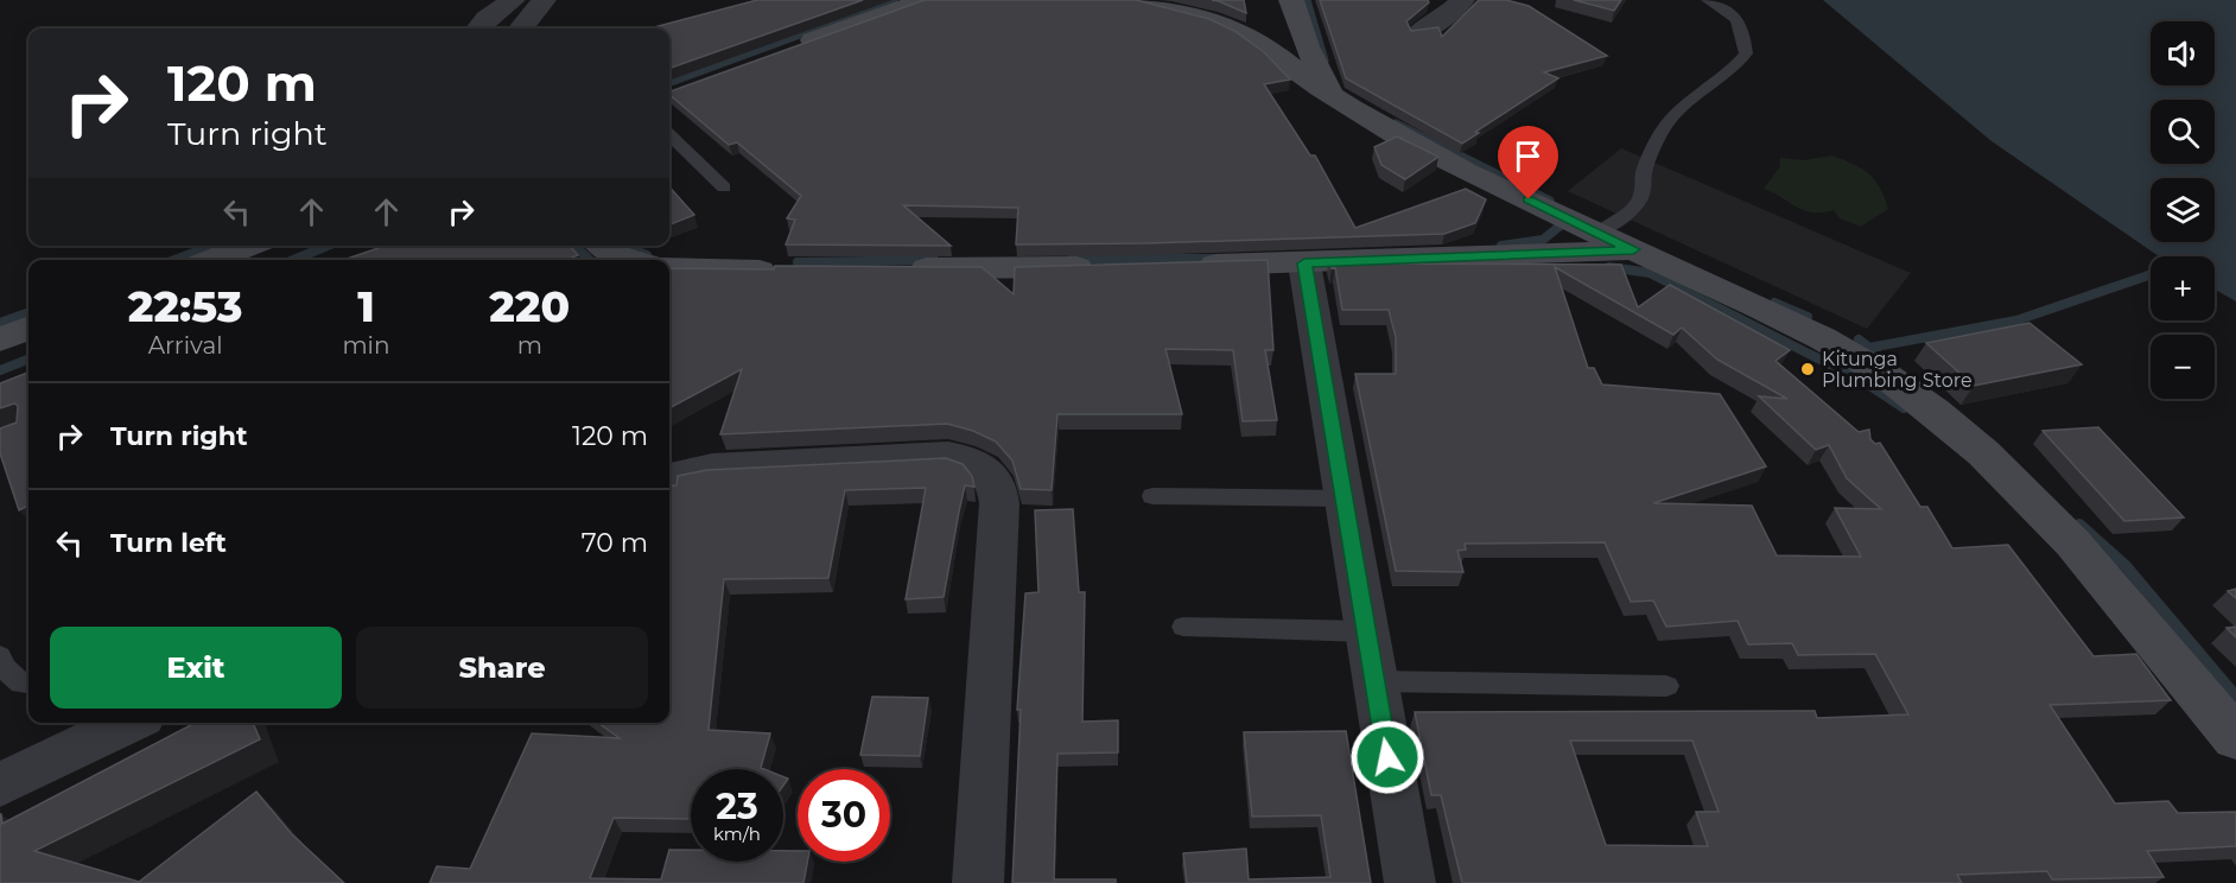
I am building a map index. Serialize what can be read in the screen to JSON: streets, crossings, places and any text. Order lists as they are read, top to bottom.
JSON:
{
  "places": ["Kitunga Plumbing Store"],
  "page": {
    "map_buttons": ["+", "−"],
    "turn": ["120 m", "Turn right"],
    "eta": [
      "22:53",
      "Arrival",
      "1",
      "min",
      "220",
      "m"
    ],
    "list": [
      {
        "name": "Turn right",
        "value": "120 m"
      },
      {
        "name": "Turn left",
        "value": "70 m"
      }
    ],
    "buttons": ["Exit", "Share"],
    "speed": "23 km/h",
    "limit": "30"
  }
}
